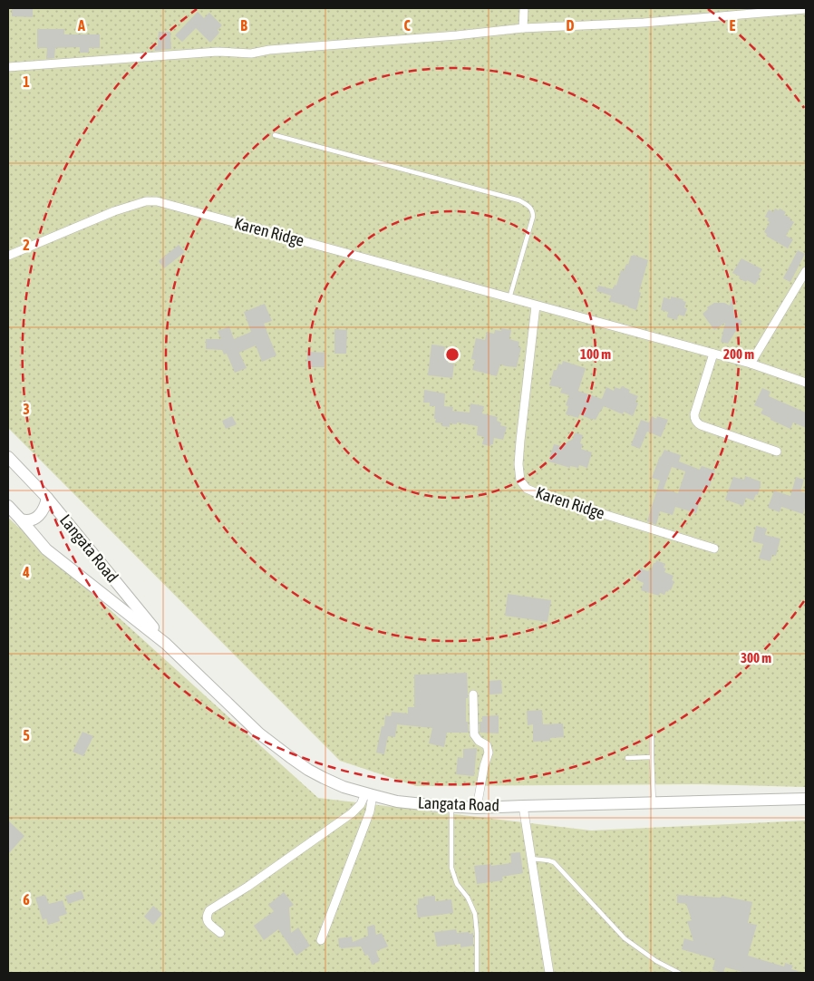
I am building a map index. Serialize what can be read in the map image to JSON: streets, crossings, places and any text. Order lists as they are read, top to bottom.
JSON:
{
  "streets": {
    "main road": ["Langata Road"],
    "street": ["Karen Ridge"]
  },
  "grid": {
    "columns": [
      "A",
      "B",
      "C",
      "D",
      "E"
    ],
    "rows": [
      "1",
      "2",
      "3",
      "4",
      "5",
      "6"
    ]
  },
  "rings": ["100 m", "200 m", "300 m"]
}
